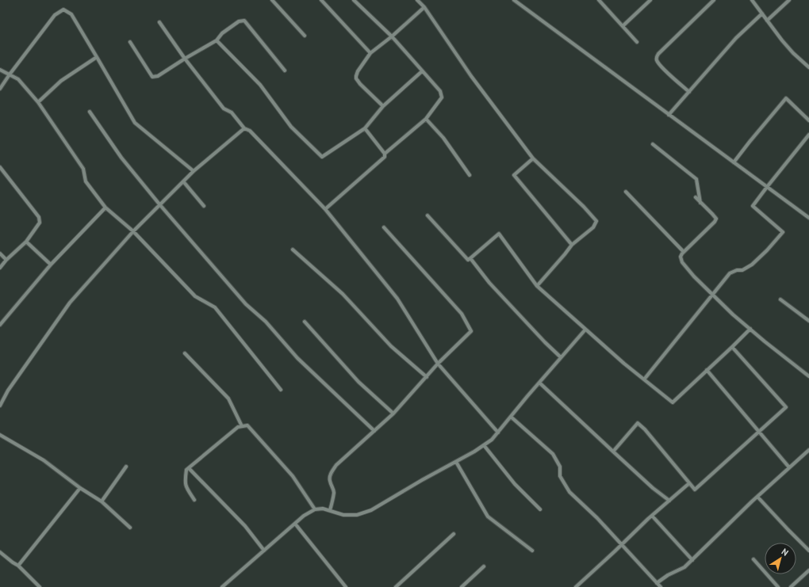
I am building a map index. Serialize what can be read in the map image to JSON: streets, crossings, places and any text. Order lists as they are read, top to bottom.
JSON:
{
  "north": "top right"
}
